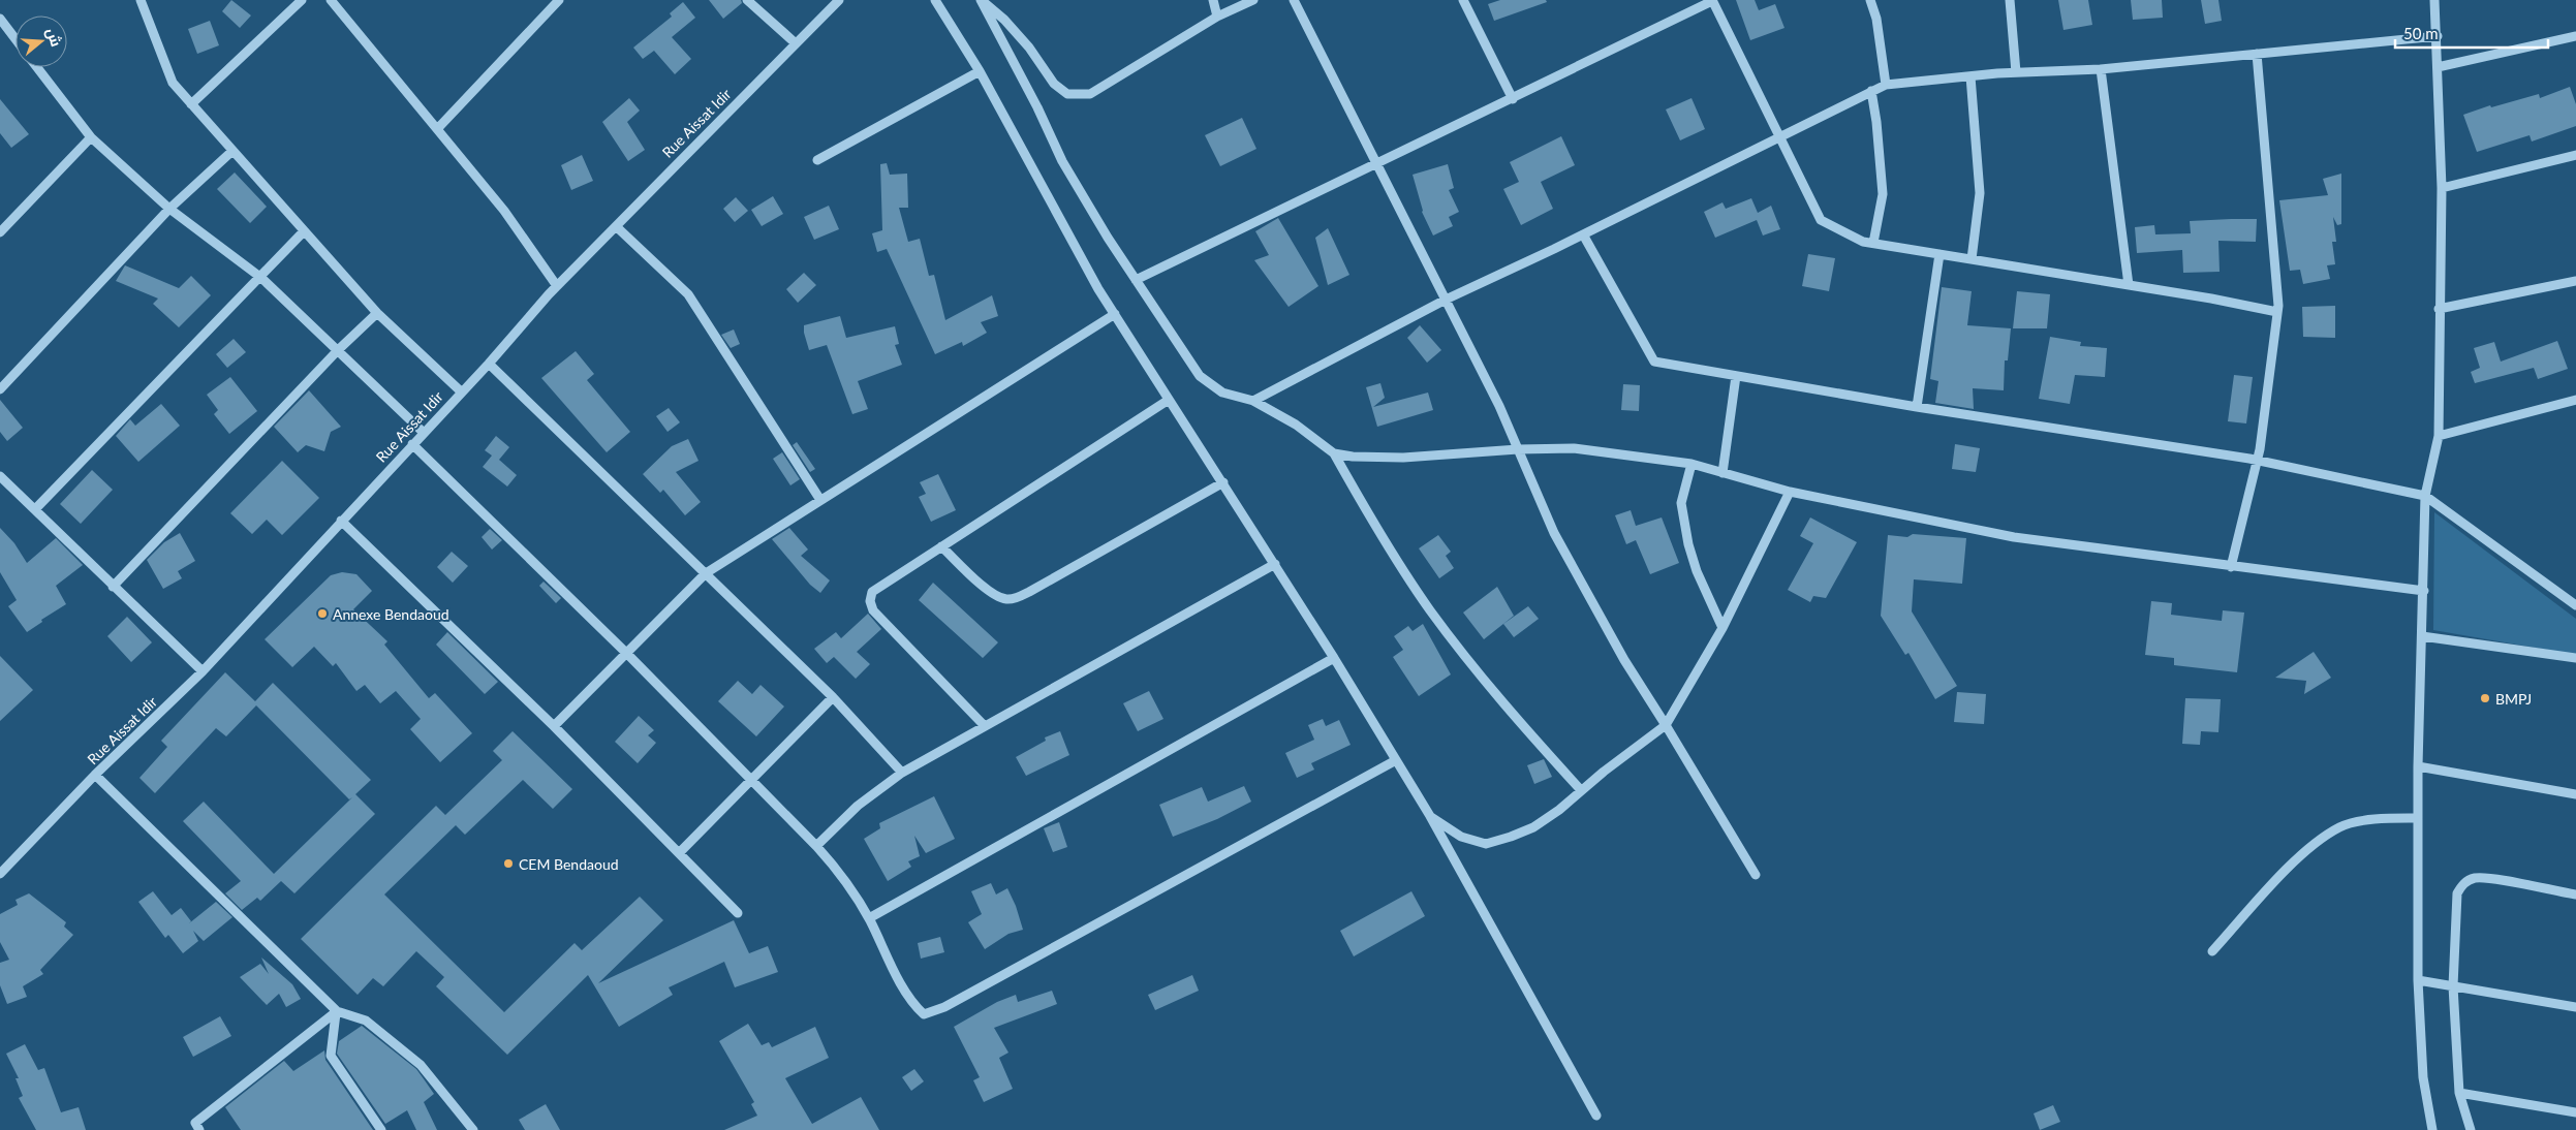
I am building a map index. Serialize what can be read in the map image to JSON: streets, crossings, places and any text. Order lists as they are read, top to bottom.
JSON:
{
  "streets": {
    "street": ["Rue Aissat Idir"]
  },
  "places": ["Annexe Bendaoud", "BMPJ", "CEM Bendaoud"],
  "scale_bar": "50 m",
  "north": "right"
}
